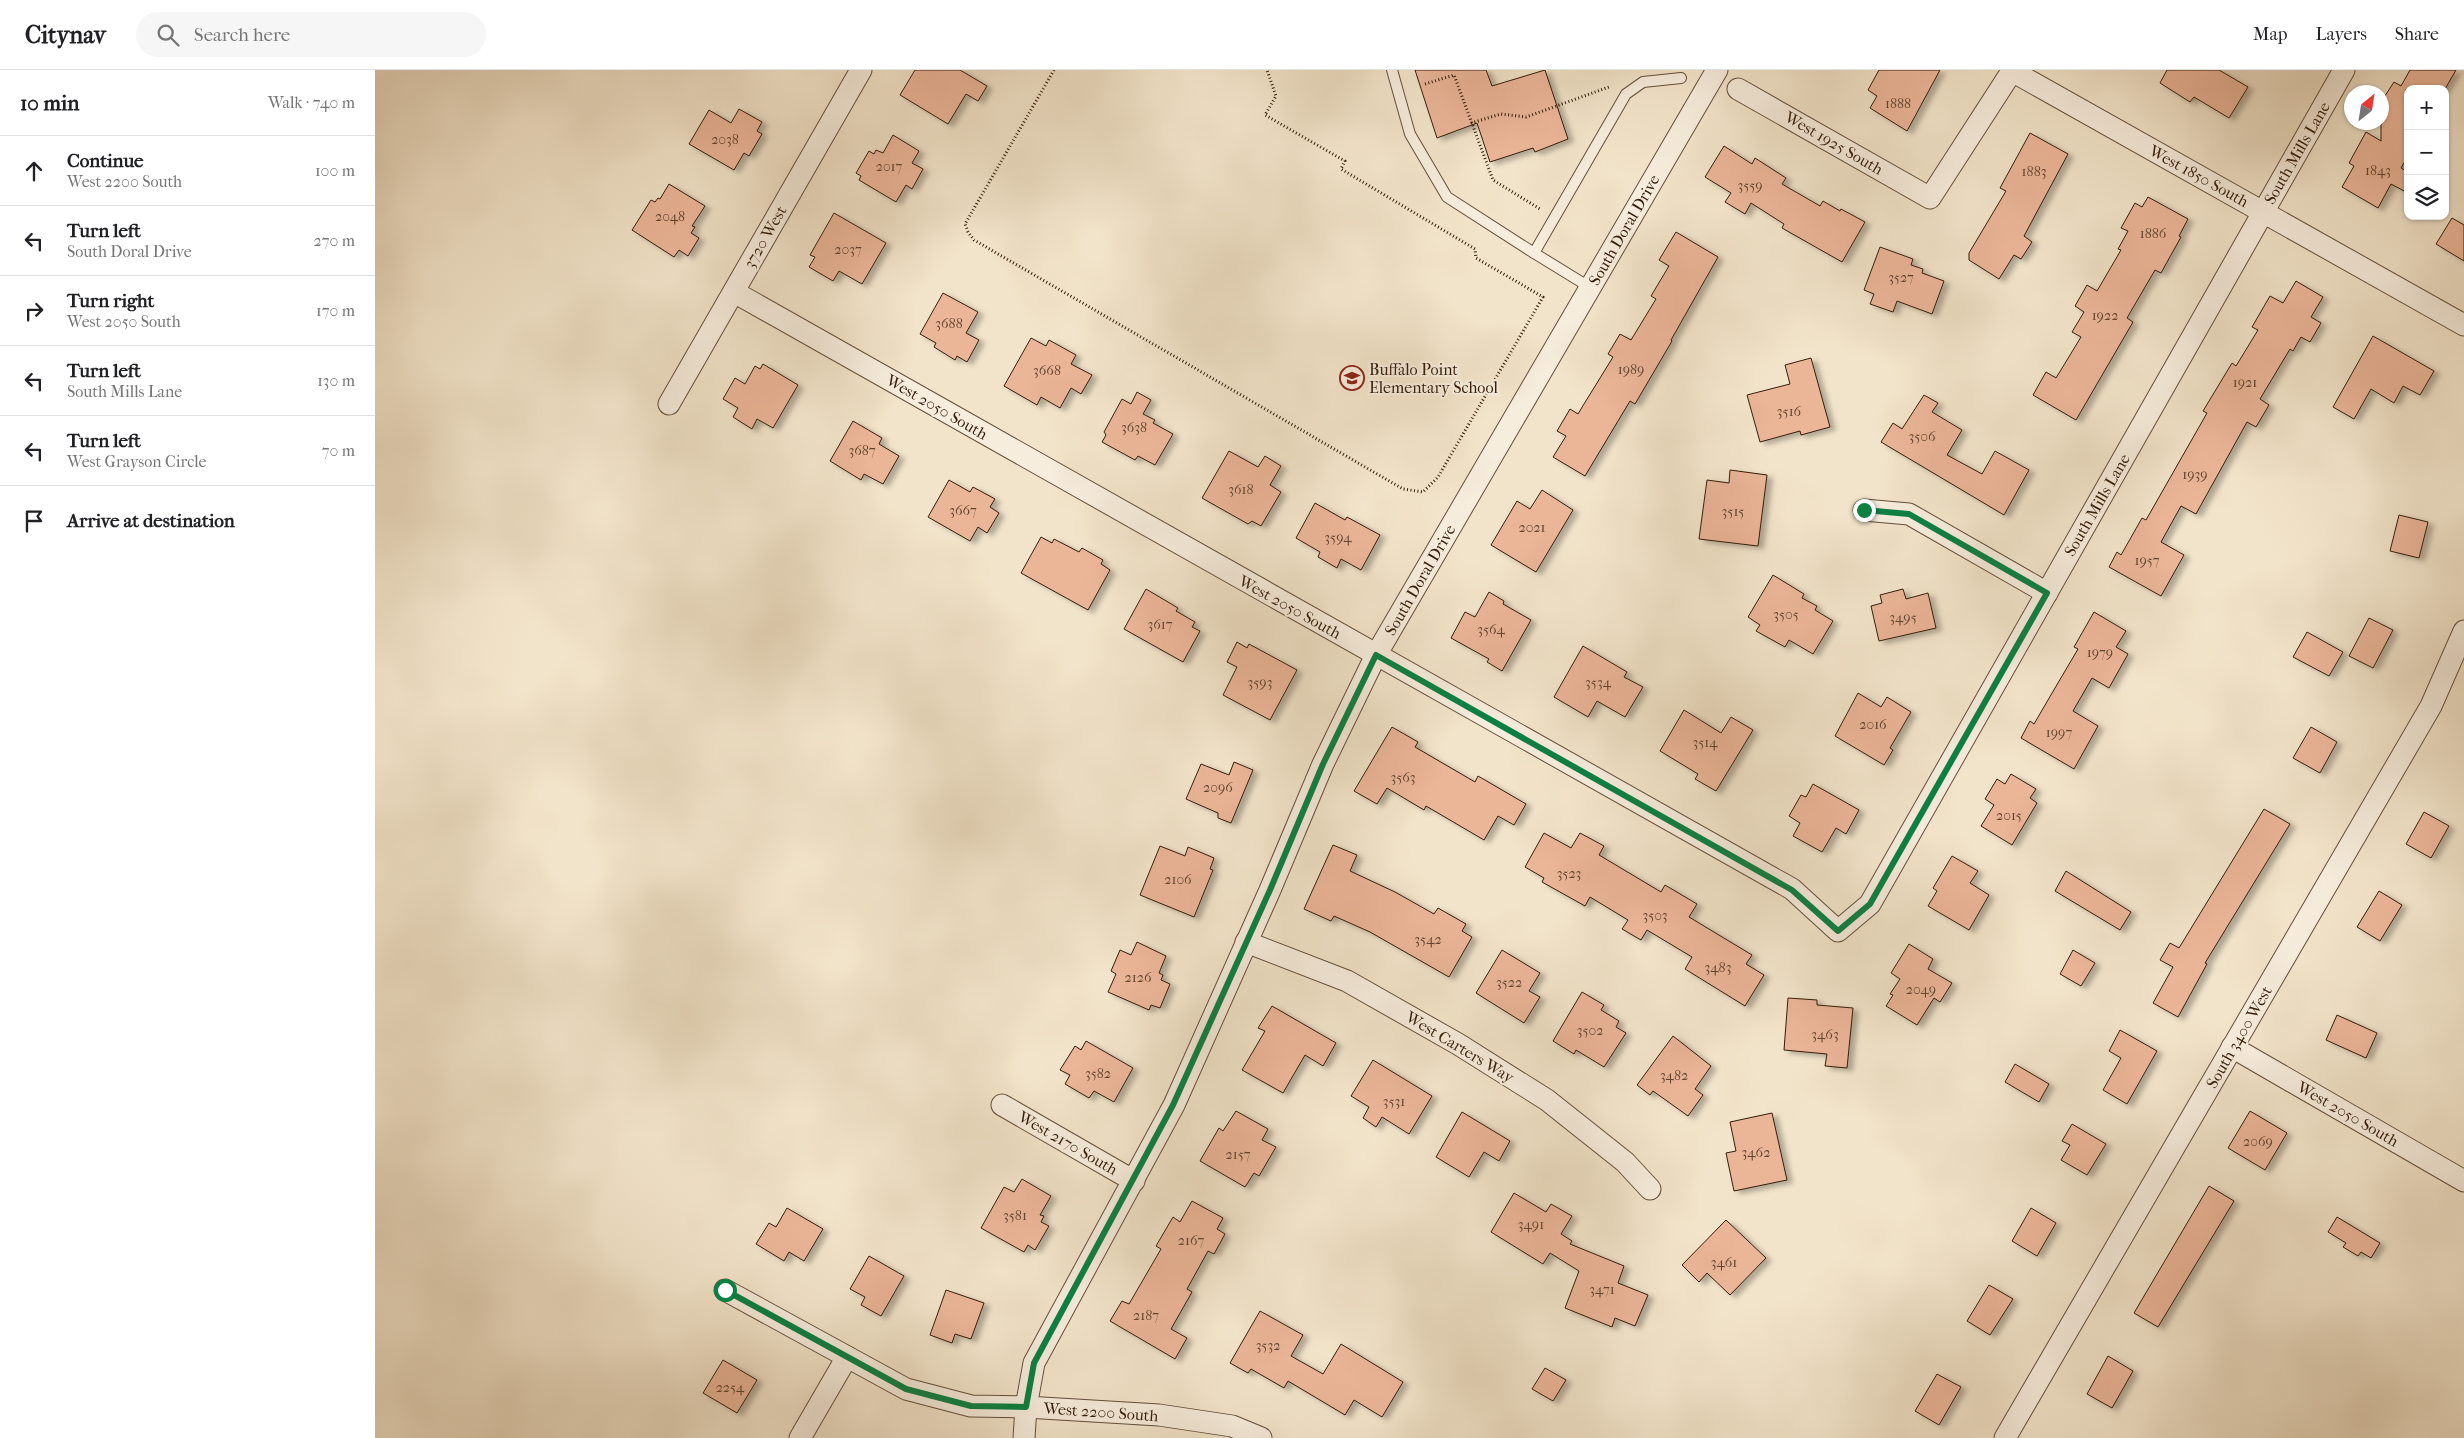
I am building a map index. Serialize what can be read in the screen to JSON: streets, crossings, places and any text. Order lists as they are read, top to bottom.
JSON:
{
  "streets": {
    "street": [
      "West 1925 South",
      "South Mills Lane",
      "West 1850 South",
      "South Doral Drive",
      "3720 West",
      "West 2050 South",
      "South 3400 West",
      "West Carters Way",
      "West 2170 South",
      "West 2200 South"
    ]
  },
  "crossings": [
    ["West 1925 South", "West 1850 South"],
    ["South Mills Lane", "West 1850 South"],
    ["South Mills Lane", "West 2050 South"],
    ["South Doral Drive", "West 2050 South"],
    ["South Doral Drive", "West Carters Way"],
    ["South Doral Drive", "West 2170 South"],
    ["South Doral Drive", "West 2200 South"],
    ["3720 West", "West 2050 South"],
    ["West 2050 South", "South 3400 West"]
  ],
  "places": {
    "school or university": ["Buffalo Point Elementary School"]
  },
  "house_numbers": [
    "1888",
    "2038",
    "2017",
    "1843",
    "1883",
    "3559",
    "2048",
    "1886",
    "2037",
    "3527",
    "1922",
    "3688",
    "1989",
    "3668",
    "1921",
    "3516",
    "3638",
    "3506",
    "3687",
    "1939",
    "3618",
    "3667",
    "3515",
    "2021",
    "3594",
    "1957",
    "3505",
    "3495",
    "3617",
    "3564",
    "1979",
    "3593",
    "3534",
    "2016",
    "1997",
    "3514",
    "3563",
    "2096",
    "2015",
    "3523",
    "2106",
    "3503",
    "3542",
    "3483",
    "2126",
    "3522",
    "2049",
    "3502",
    "3463",
    "3582",
    "3482",
    "3531",
    "2069",
    "3462",
    "2157",
    "3581",
    "3491",
    "2167",
    "3461",
    "3471",
    "2187",
    "3532",
    "2254"
  ],
  "north": "top right",
  "page": {
    "header": "Citynav",
    "search": "Search here",
    "nav": ["Map", "Layers", "Share"],
    "heading": ["10 min", "Walk · 740 m"],
    "map_buttons": ["+", "−"],
    "list": [
      ["Continue", "West 2200 South", "100 m"],
      ["Turn left", "South Doral Drive", "270 m"],
      ["Turn right", "West 2050 South", "170 m"],
      ["Turn left", "South Mills Lane", "130 m"],
      ["Turn left", "West Grayson Circle", "70 m"],
      "Arrive at destination"
    ]
  }
}
